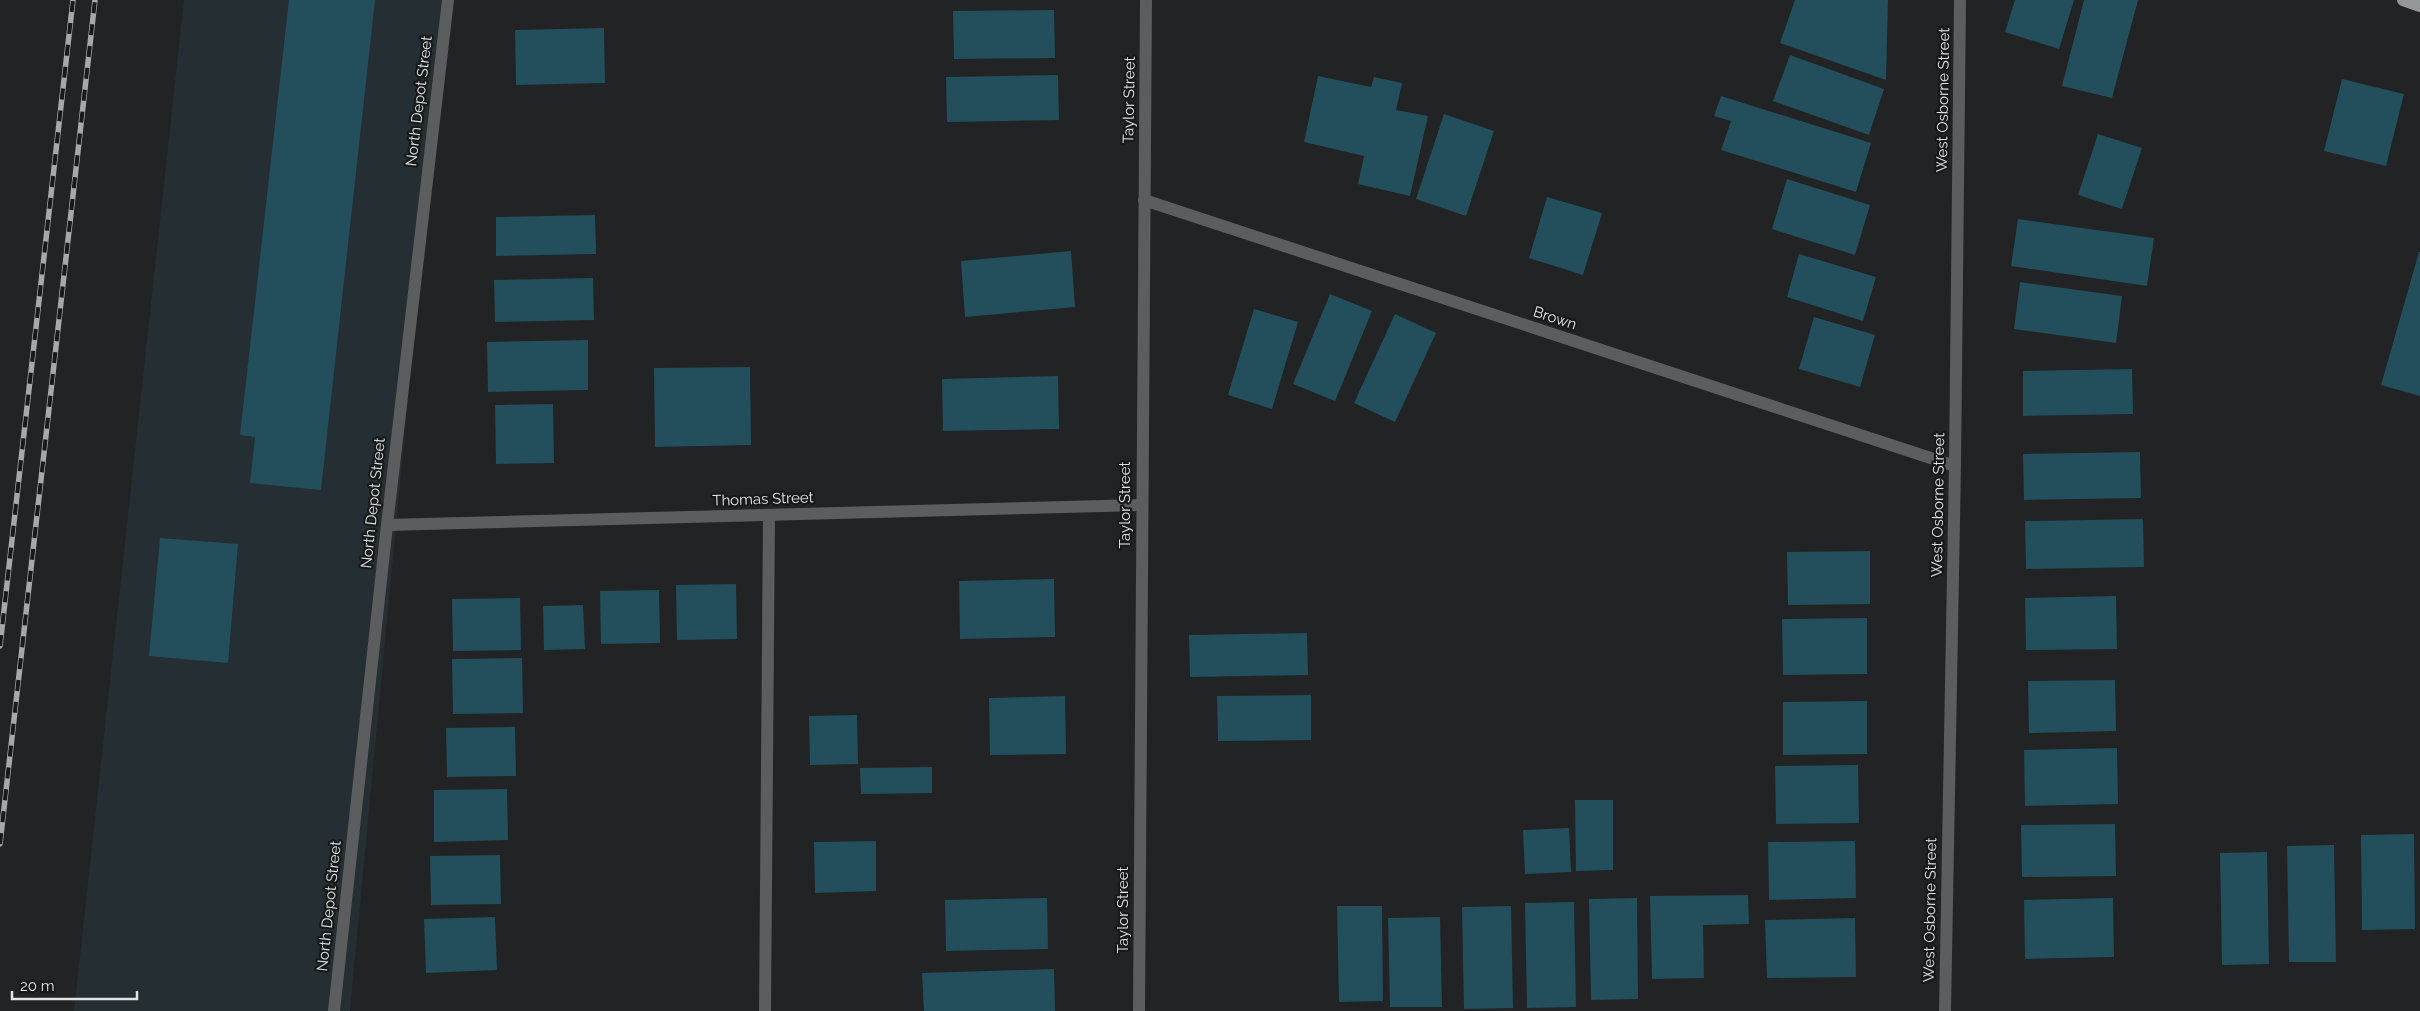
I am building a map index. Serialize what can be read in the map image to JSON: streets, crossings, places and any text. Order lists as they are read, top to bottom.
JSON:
{
  "streets": {
    "street": [
      "Taylor Street",
      "West Osborne Street",
      "North Depot Street",
      "Brown",
      "Thomas Street"
    ]
  },
  "crossings": [
    ["Taylor Street", "Brown"],
    ["Taylor Street", "Thomas Street"],
    ["West Osborne Street", "Brown"],
    ["North Depot Street", "Thomas Street"]
  ],
  "scale_bar": "20 m"
}
